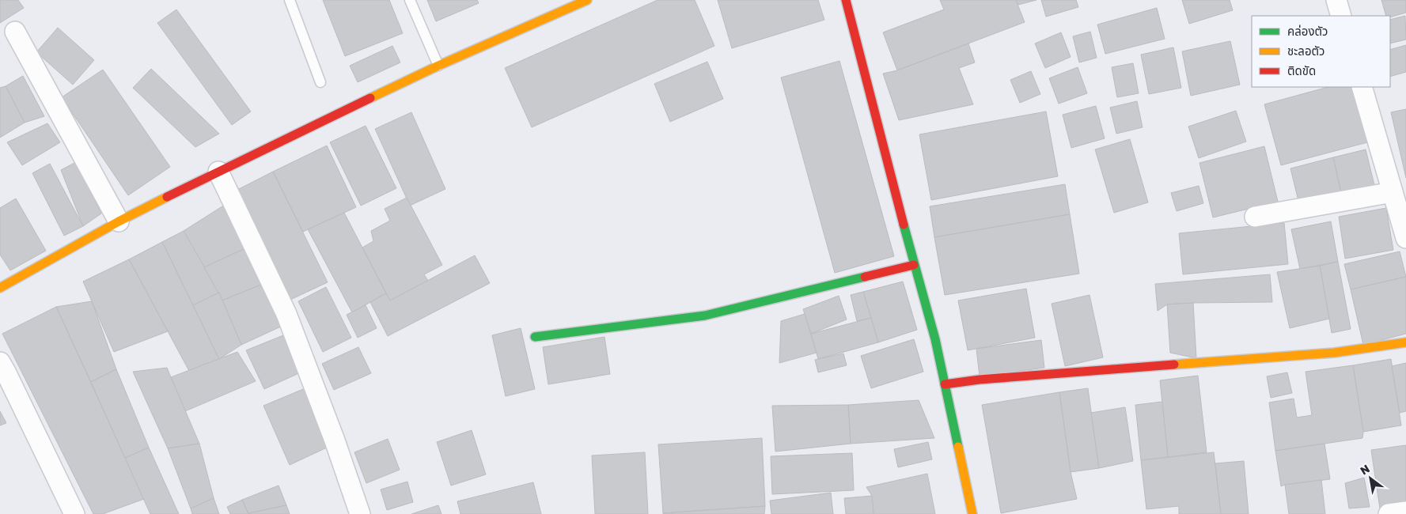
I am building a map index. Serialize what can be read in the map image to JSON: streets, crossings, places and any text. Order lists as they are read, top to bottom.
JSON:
{
  "legend": ["คล่องตัว", "ชะลอตัว", "ติดขัด"],
  "north": "top left"
}
